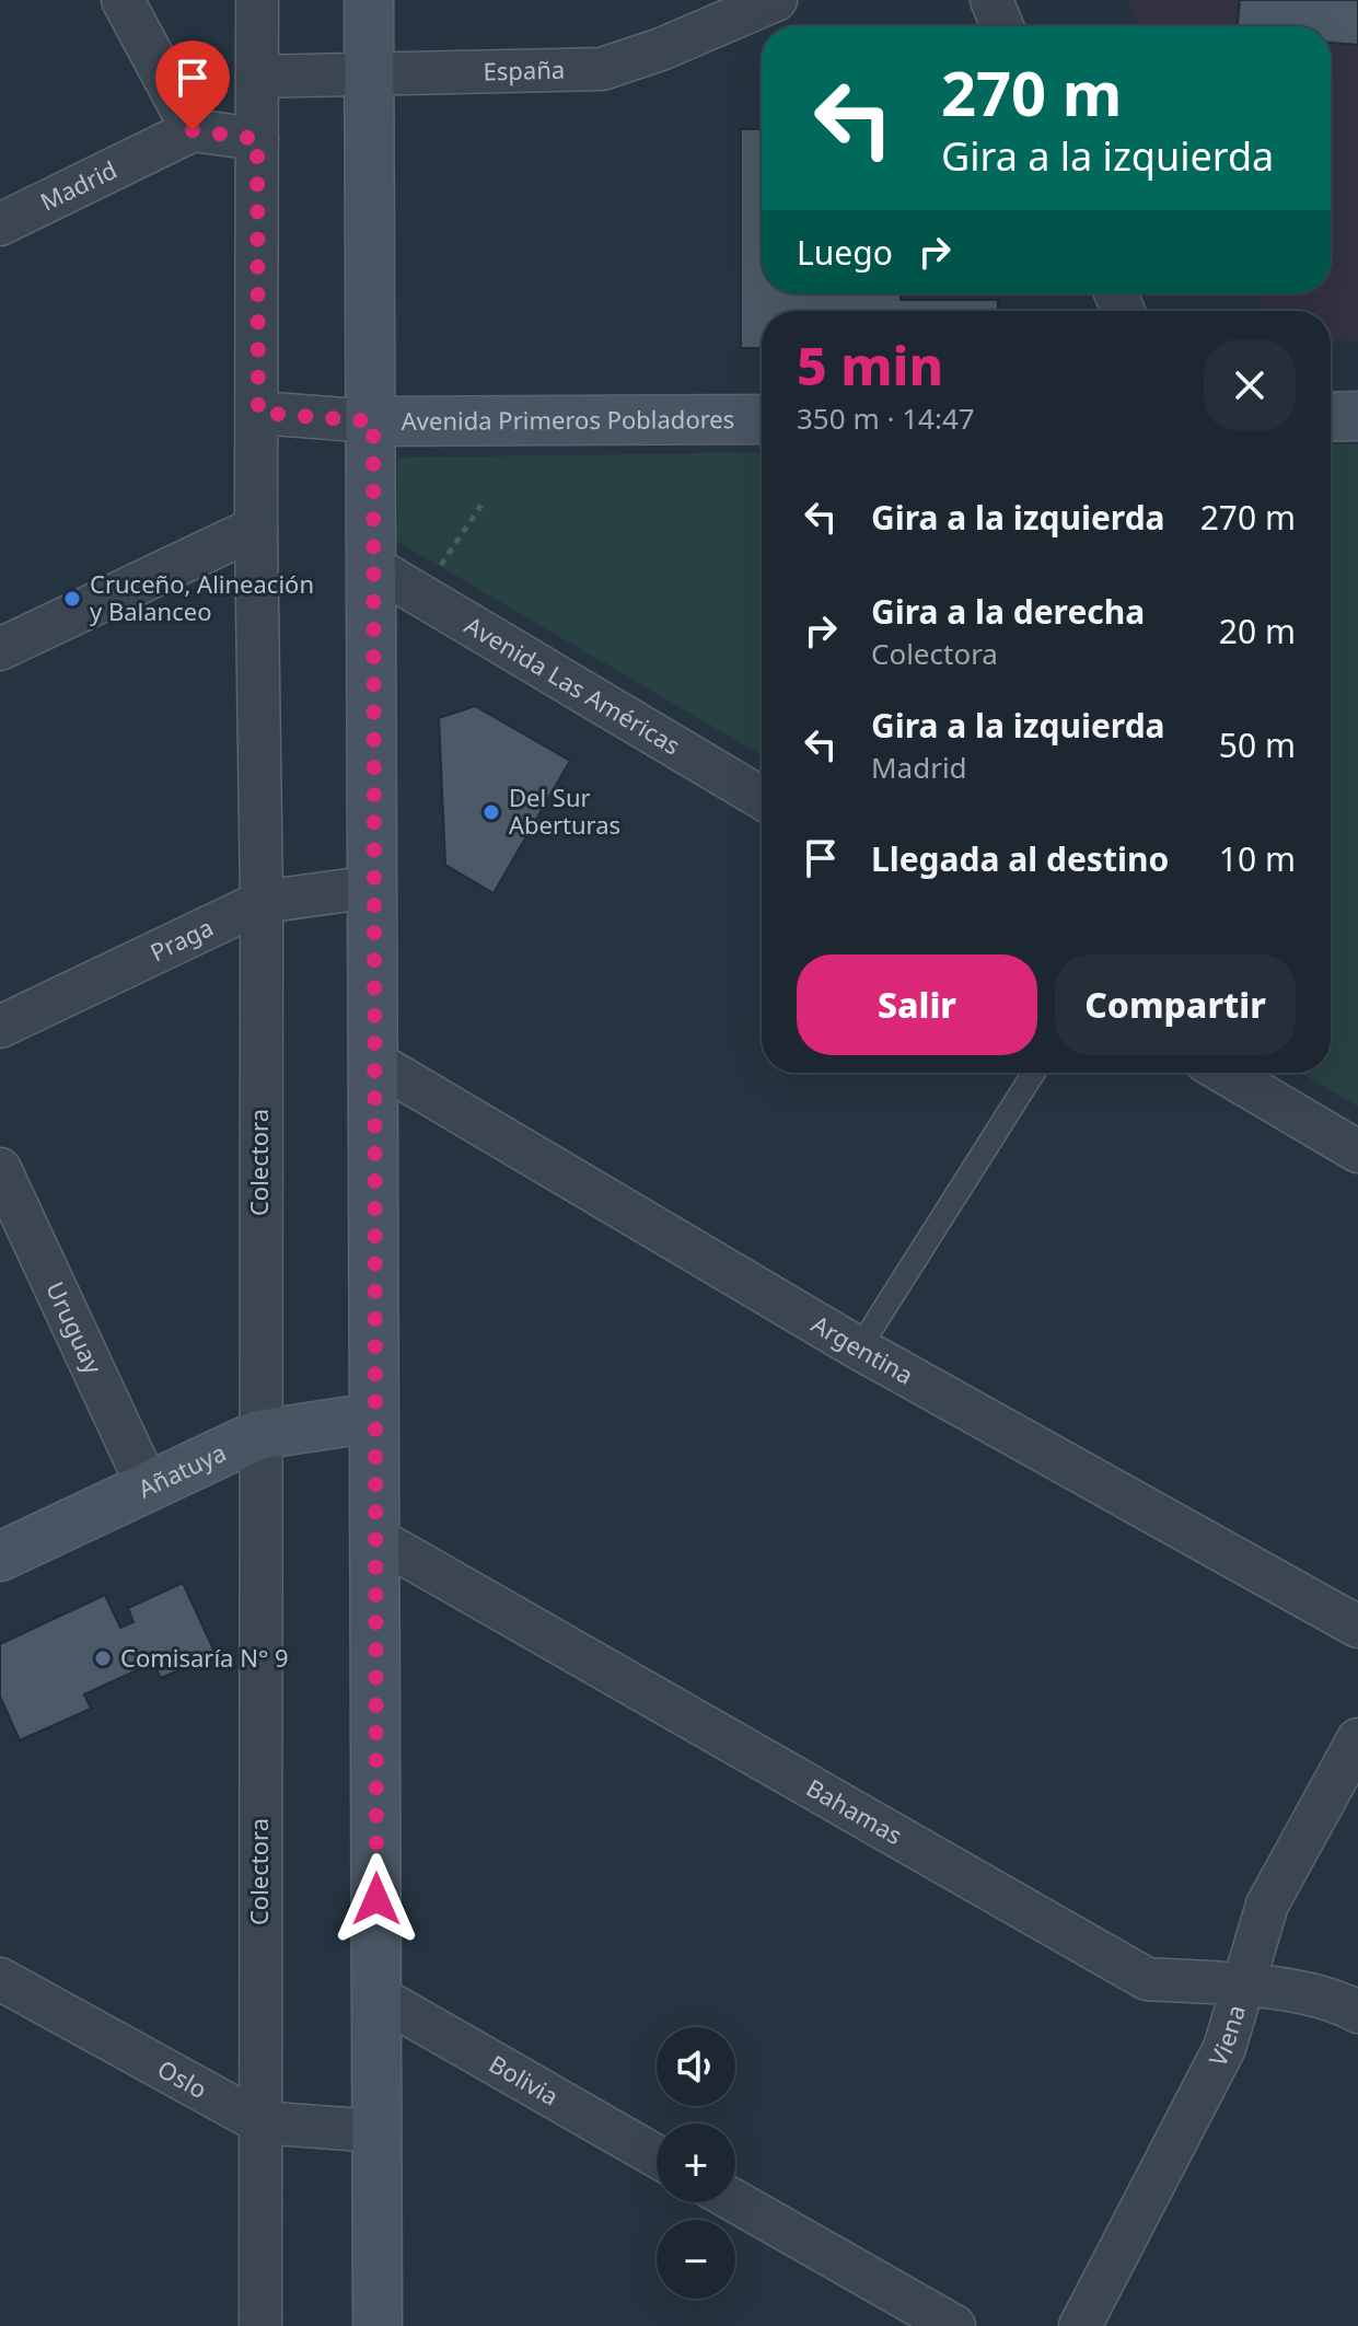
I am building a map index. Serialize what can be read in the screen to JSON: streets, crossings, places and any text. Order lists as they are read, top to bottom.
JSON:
{
  "streets": {
    "main road": ["Avenida Primeros Pobladores", "Añatuya"],
    "street": [
      "España",
      "Madrid",
      "Avenida Las Américas",
      "Praga",
      "Colectora",
      "Uruguay",
      "Argentina",
      "Bahamas",
      "Viena",
      "Oslo",
      "Bolivia"
    ]
  },
  "crossings": [
    ["España", "Colectora"],
    ["Avenida Primeros Pobladores", "Colectora"],
    ["Praga", "Colectora"],
    ["Colectora", "Añatuya"],
    ["Colectora", "Oslo"],
    ["Uruguay", "Añatuya"],
    ["Bahamas", "Viena"]
  ],
  "places": ["Cruceño, Alineación y Balanceo", "Del Sur Aberturas", "Comisaría N° 9"],
  "page": {
    "turn": ["270 m", "Gira a la izquierda"],
    "then": "Luego",
    "heading": ["5 min", "350 m · 14:47"],
    "list": [
      {
        "name": "Gira a la izquierda",
        "value": "270 m"
      },
      {
        "name": "Gira a la derecha",
        "note": "Colectora",
        "value": "20 m"
      },
      {
        "name": "Gira a la izquierda",
        "note": "Madrid",
        "value": "50 m"
      },
      {
        "name": "Llegada al destino",
        "value": "10 m"
      }
    ],
    "buttons": ["Salir", "Compartir"],
    "map_buttons": ["+", "−"]
  }
}
